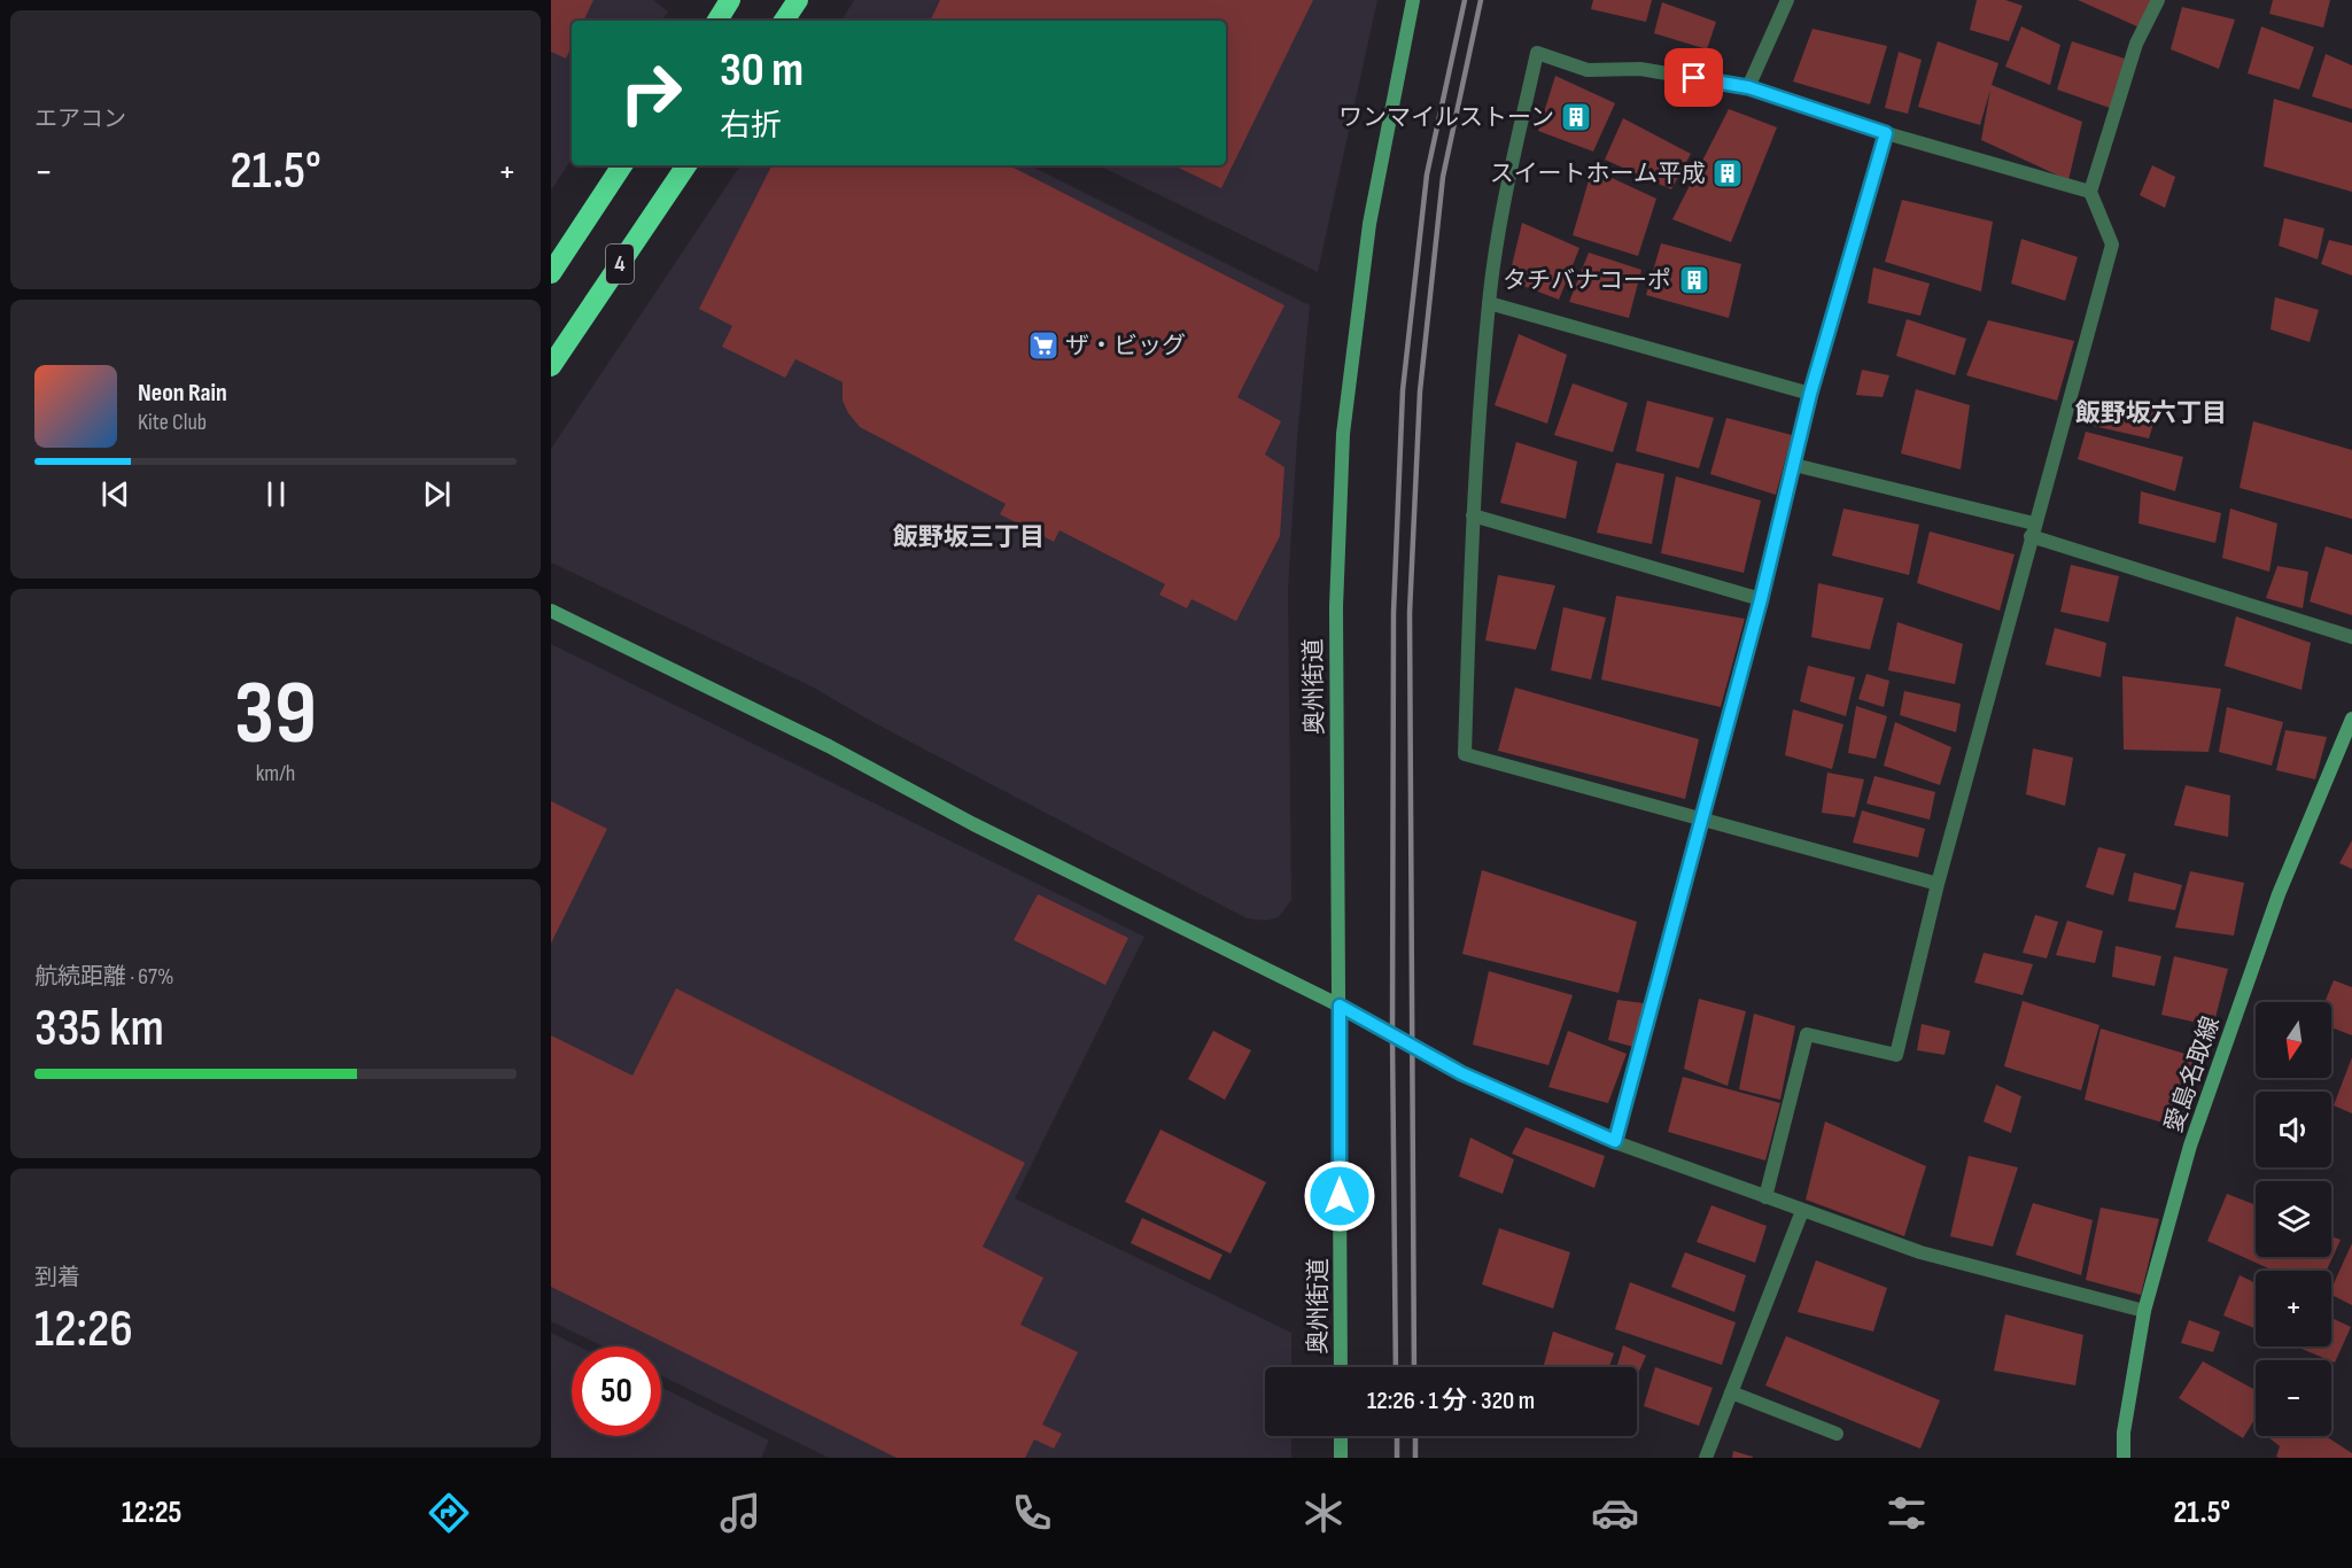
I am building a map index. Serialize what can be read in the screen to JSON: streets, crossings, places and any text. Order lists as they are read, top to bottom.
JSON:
{
  "streets": {
    "highway": ["4"],
    "main road": ["奥州街道", "愛島名取線"]
  },
  "districts": ["飯野坂六丁目", "飯野坂三丁目"],
  "places": {
    "building": ["ワンマイルストーン", "スイートホーム平成", "タチバナコーポ"],
    "supermarket": ["ザ・ビッグ"]
  },
  "north": "bottom",
  "page": {
    "tile": [
      "エアコン",
      ["39", "km/h"],
      ["航続距離 · 67%", "335 km"],
      ["到着", "12:26"]
    ],
    "turn": ["30 m", "右折"],
    "heat": ["−", "21.5°", "+"],
    "song": ["Neon Rain", "Kite Club"],
    "map_buttons": ["+", "−"],
    "limit": "50",
    "trip": "12:26 · 1 分 · 320 m",
    "tabs": ["12:25", "21.5°"]
  }
}
